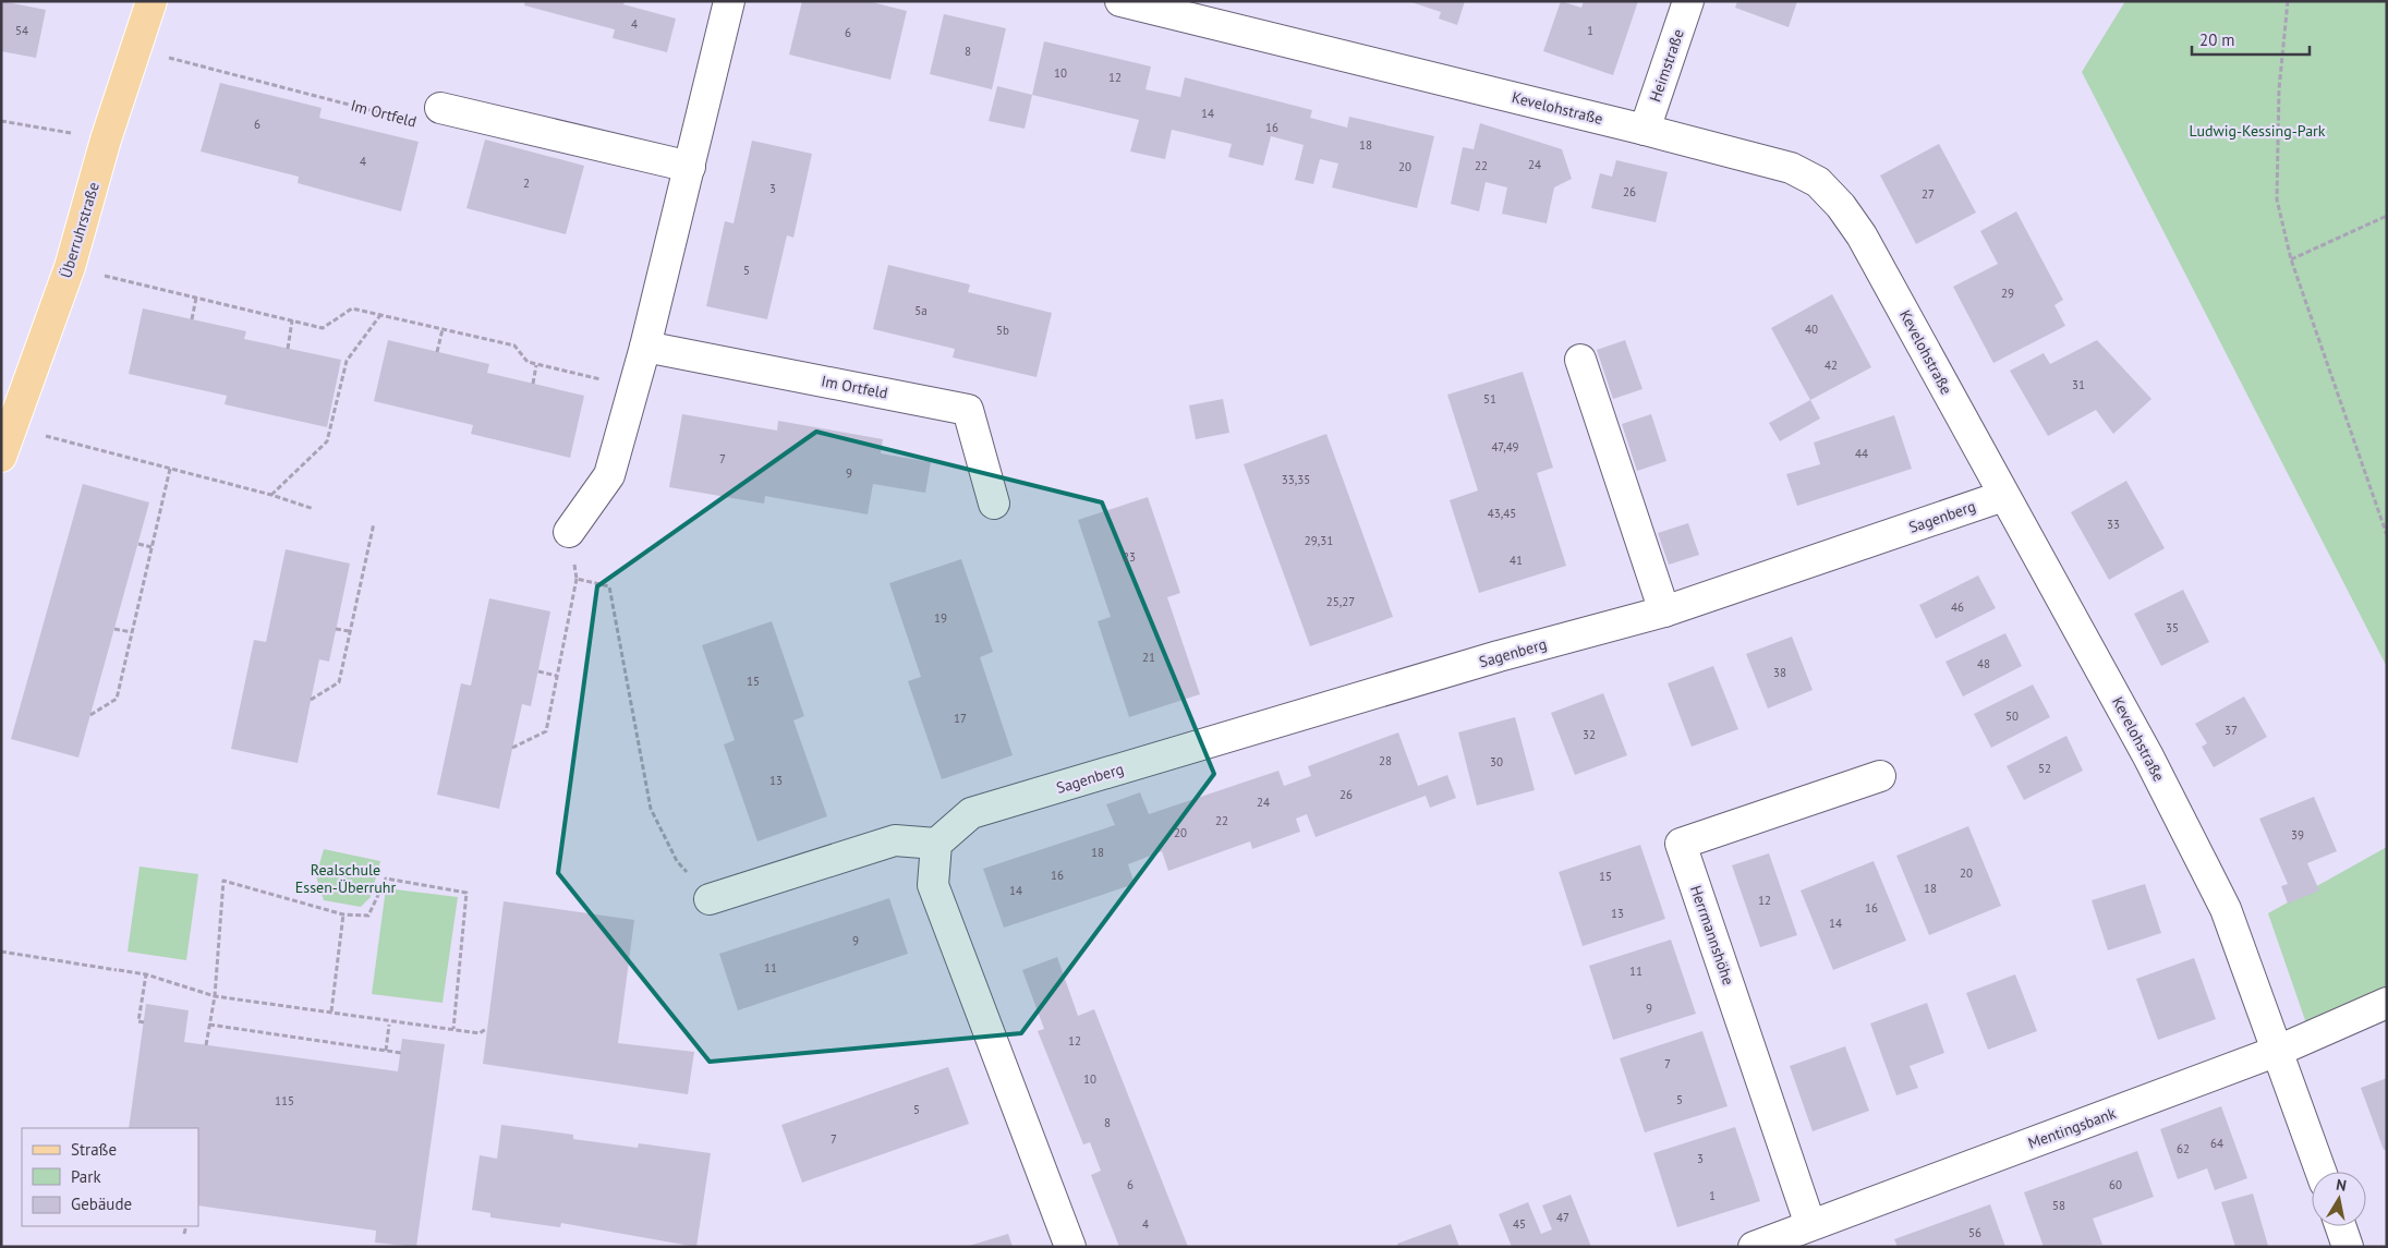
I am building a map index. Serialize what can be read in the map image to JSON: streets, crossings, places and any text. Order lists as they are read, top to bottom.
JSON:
{
  "streets": {
    "main road": ["Überruhrstraße"],
    "street": [
      "Heimstraße",
      "Kevelohstraße",
      "Im Ortfeld",
      "Sagenberg",
      "Herrmannshöhe",
      "Mentingsbank"
    ]
  },
  "crossings": [
    ["Heimstraße", "Kevelohstraße"],
    ["Kevelohstraße", "Sagenberg"],
    ["Kevelohstraße", "Mentingsbank"],
    ["Im Ortfeld", "Überruhrstraße"],
    ["Herrmannshöhe", "Mentingsbank"]
  ],
  "parks": ["Ludwig-Kessing-Park", "Realschule Essen-Überruhr"],
  "house_numbers": [
    "4",
    "54",
    "1",
    "6",
    "8",
    "10",
    "12",
    "14",
    "6",
    "16",
    "18",
    "4",
    "24",
    "22",
    "20",
    "2",
    "3",
    "26",
    "27",
    "5",
    "29",
    "5a",
    "40",
    "5b",
    "42",
    "31",
    "51",
    "47,49",
    "44",
    "7",
    "9",
    "33,35",
    "43,45",
    "33",
    "29,31",
    "23",
    "41",
    "25,27",
    "46",
    "19",
    "35",
    "21",
    "48",
    "38",
    "15",
    "50",
    "17",
    "37",
    "32",
    "28",
    "30",
    "52",
    "13",
    "26",
    "24",
    "22",
    "20",
    "39",
    "18",
    "20",
    "16",
    "15",
    "18",
    "14",
    "12",
    "16",
    "13",
    "14",
    "9",
    "11",
    "11",
    "9",
    "12",
    "7",
    "10",
    "5",
    "115",
    "5",
    "8",
    "7",
    "64",
    "62",
    "3",
    "6",
    "60",
    "1",
    "58",
    "47",
    "4",
    "45",
    "56"
  ],
  "legend": ["Straße", "Park", "Gebäude"],
  "scale_bar": "20 m",
  "north": "top"
}
